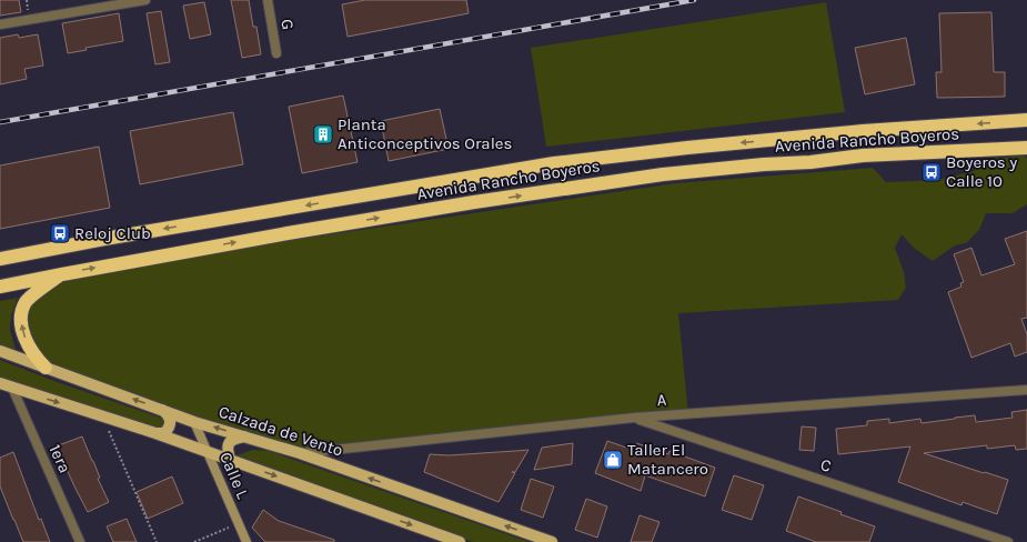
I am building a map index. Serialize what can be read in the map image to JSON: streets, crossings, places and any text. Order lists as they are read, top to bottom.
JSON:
{
  "streets": {
    "highway": ["Avenida Rancho Boyeros"],
    "main road": ["Calzada de Vento"],
    "street": [
      "G",
      "A",
      "1era",
      "C",
      "Calle L"
    ]
  },
  "crossings": [
    ["A", "Calzada de Vento"],
    ["A", "C"],
    ["Calzada de Vento", "Calle L"]
  ],
  "places": {
    "building": ["Planta Anticonceptivos Orales"],
    "bus stop": ["Boyeros y Calle 10", "Reloj Club"],
    "shop": ["Taller El Matancero"]
  }
}
